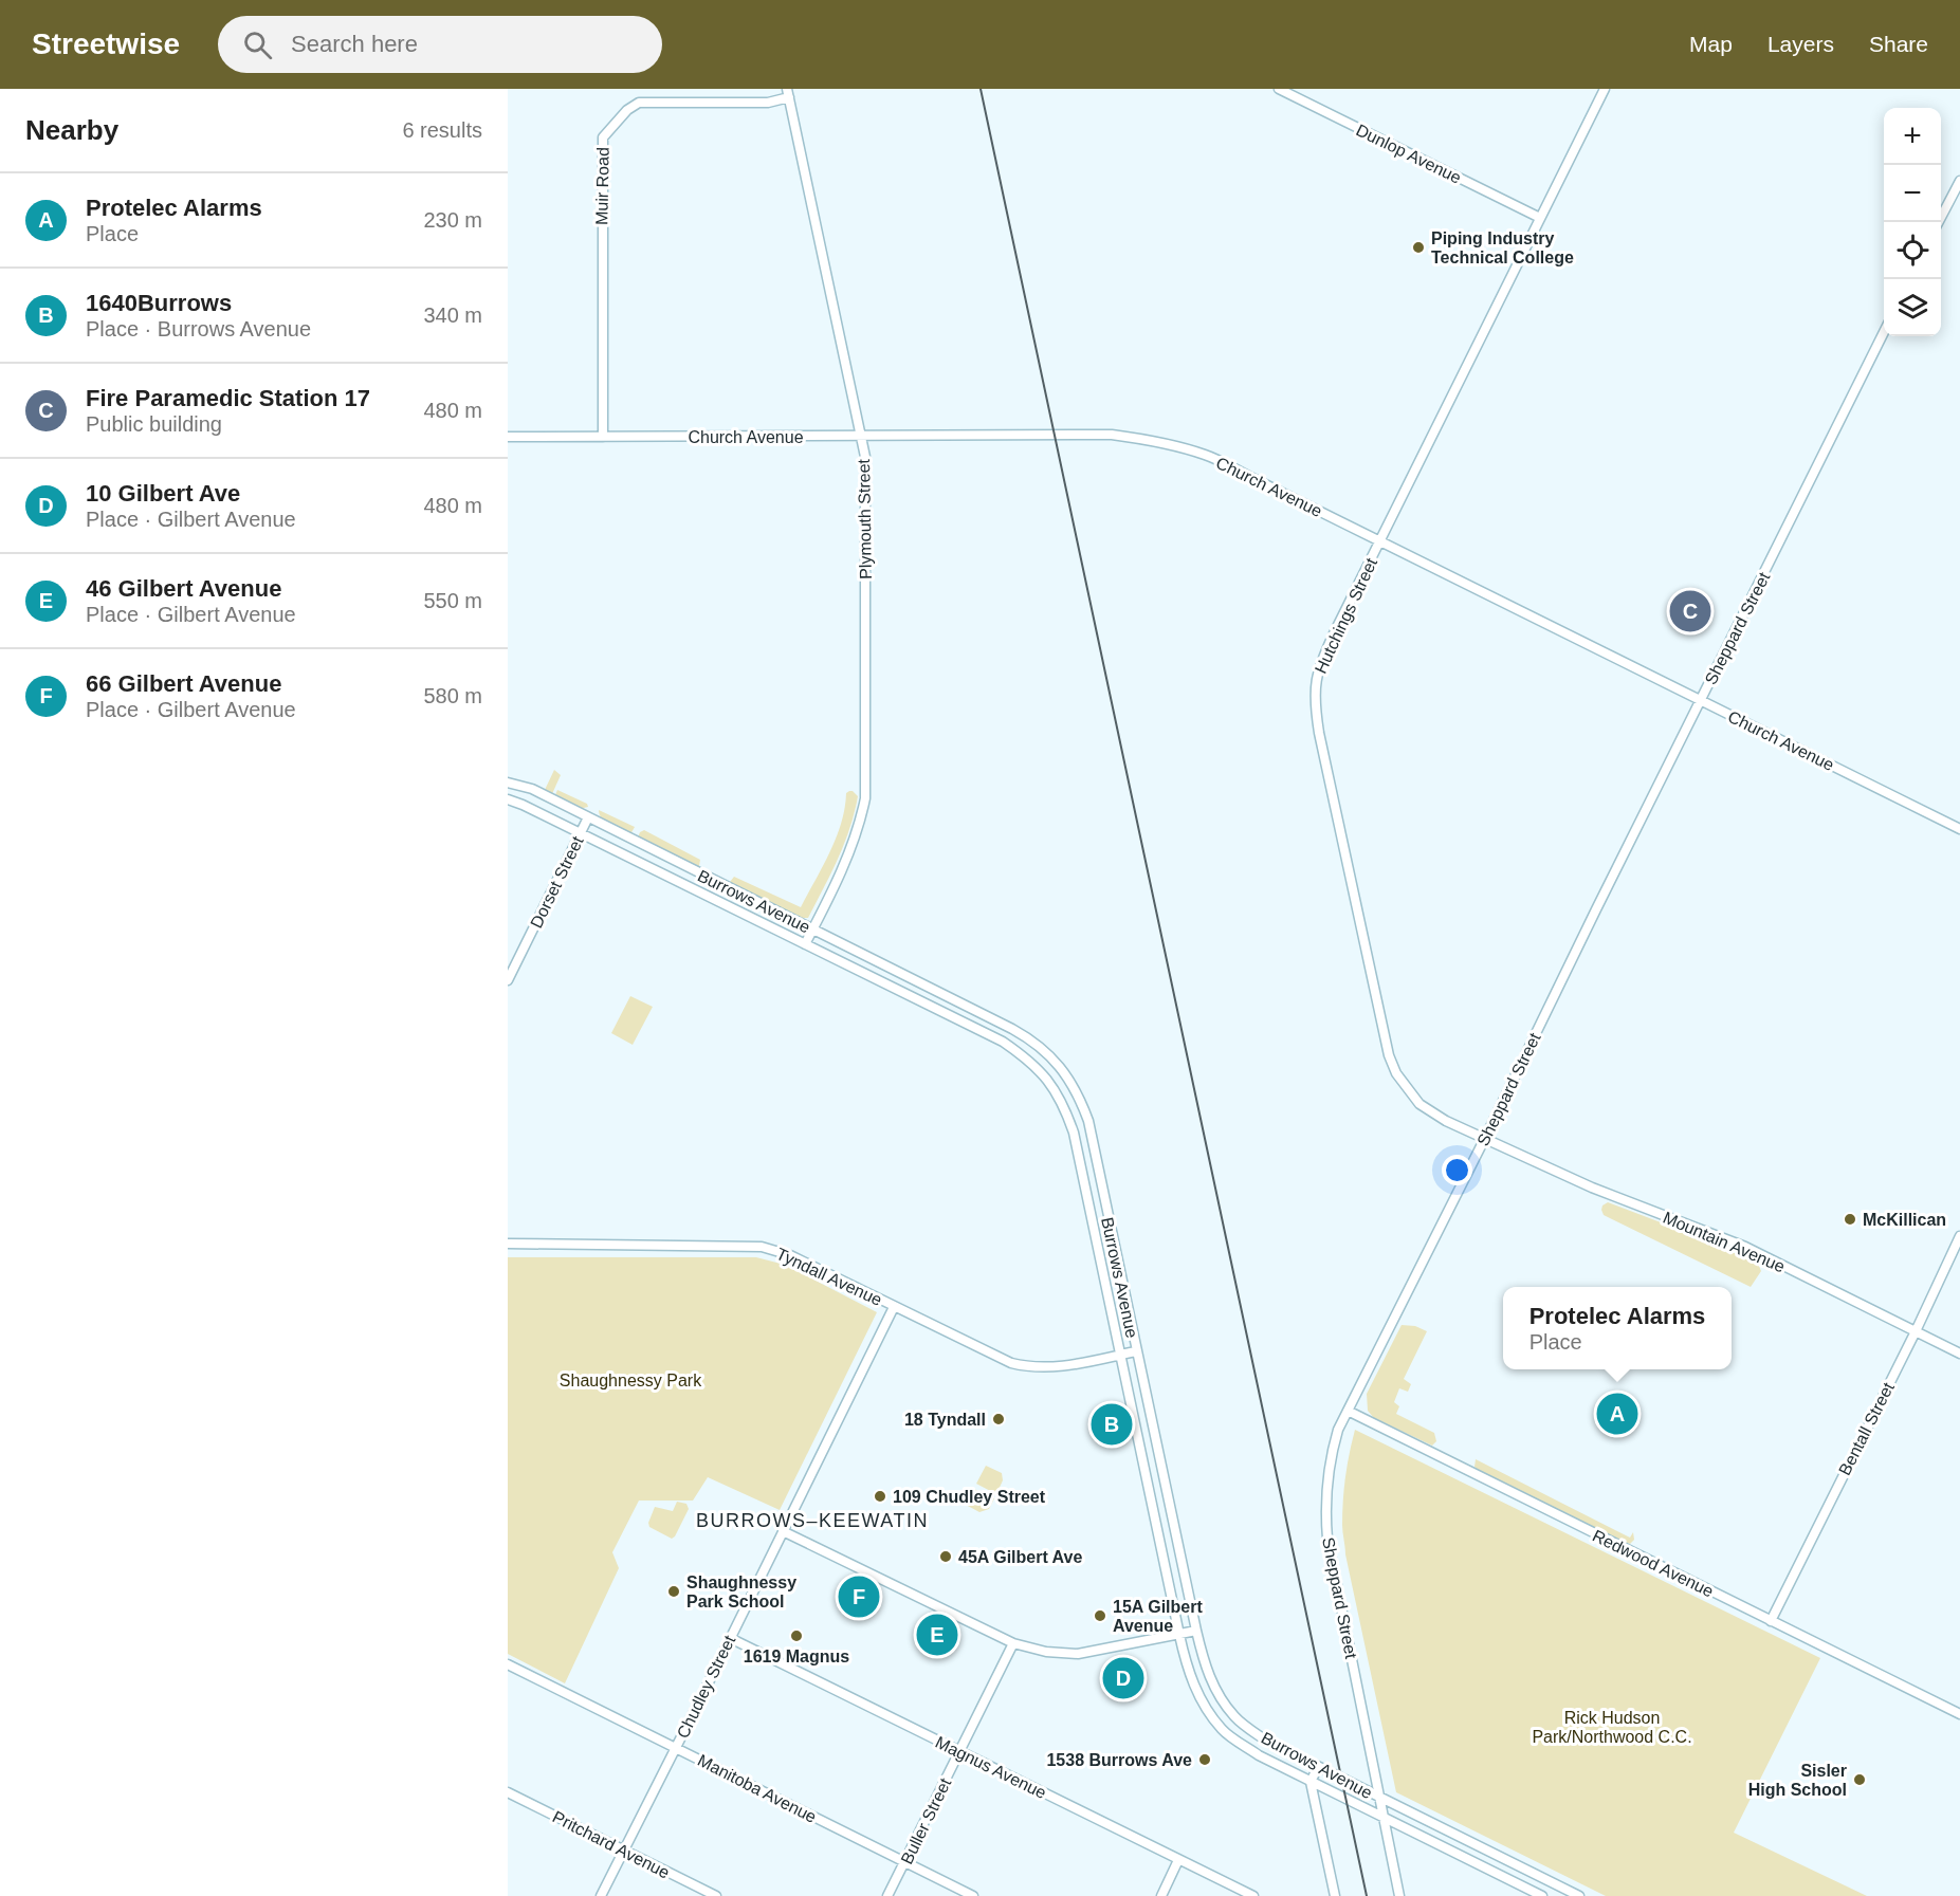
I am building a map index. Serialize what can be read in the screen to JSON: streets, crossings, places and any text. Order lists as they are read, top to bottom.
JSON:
{
  "streets": {
    "street": [
      "Dunlop Avenue",
      "Muir Road",
      "Church Avenue",
      "Plymouth Street",
      "Hutchings Street",
      "Sheppard Street",
      "Dorset Street",
      "Burrows Avenue",
      "Mountain Avenue",
      "Tyndall Avenue",
      "Bentall Street",
      "Redwood Avenue",
      "Chudley Street",
      "Magnus Avenue",
      "Manitoba Avenue",
      "Buller Street",
      "Pritchard Avenue"
    ]
  },
  "crossings": [
    ["Dunlop Avenue", "Hutchings Street"],
    ["Muir Road", "Church Avenue"],
    ["Muir Road", "Plymouth Street"],
    ["Church Avenue", "Plymouth Street"],
    ["Church Avenue", "Hutchings Street"],
    ["Church Avenue", "Sheppard Street"],
    ["Plymouth Street", "Burrows Avenue"],
    ["Hutchings Street", "Sheppard Street"],
    ["Hutchings Street", "Mountain Avenue"],
    ["Sheppard Street", "Burrows Avenue"],
    ["Sheppard Street", "Mountain Avenue"],
    ["Sheppard Street", "Redwood Avenue"],
    ["Dorset Street", "Burrows Avenue"],
    ["Burrows Avenue", "Tyndall Avenue"],
    ["Mountain Avenue", "Bentall Street"],
    ["Tyndall Avenue", "Chudley Street"],
    ["Bentall Street", "Redwood Avenue"],
    ["Chudley Street", "Magnus Avenue"],
    ["Chudley Street", "Manitoba Avenue"],
    ["Chudley Street", "Pritchard Avenue"],
    ["Magnus Avenue", "Buller Street"],
    ["Manitoba Avenue", "Buller Street"]
  ],
  "districts": ["BURROWS–KEEWATIN"],
  "parks": ["Shaughnessy Park", "Rick Hudson Park/Northwood C.C."],
  "places": [
    "Piping Industry Technical College",
    "McKillican",
    "18 Tyndall",
    "109 Chudley Street",
    "45A Gilbert Ave",
    "Shaughnessy Park School",
    "15A Gilbert Avenue",
    "1619 Magnus",
    "1538 Burrows Ave",
    "Sisler High School"
  ],
  "page": {
    "header": "Streetwise",
    "search": "Search here",
    "nav": ["Map", "Layers", "Share"],
    "heading": ["Nearby", "6 results"],
    "map_buttons": ["+", "−"],
    "list": [
      {
        "mark": "A",
        "name": "Protelec Alarms",
        "note": "Place",
        "value": "230 m"
      },
      {
        "mark": "B",
        "name": "1640Burrows",
        "note": "Place · Burrows Avenue",
        "value": "340 m"
      },
      {
        "mark": "C",
        "name": "Fire Paramedic Station 17",
        "note": "Public building",
        "value": "480 m"
      },
      {
        "mark": "D",
        "name": "10 Gilbert Ave",
        "note": "Place · Gilbert Avenue",
        "value": "480 m"
      },
      {
        "mark": "E",
        "name": "46 Gilbert Avenue",
        "note": "Place · Gilbert Avenue",
        "value": "550 m"
      },
      {
        "mark": "F",
        "name": "66 Gilbert Avenue",
        "note": "Place · Gilbert Avenue",
        "value": "580 m"
      }
    ],
    "pins": [
      "C",
      "A",
      "B",
      "F",
      "E",
      "D"
    ],
    "popup": ["Protelec Alarms", "Place"]
  }
}
